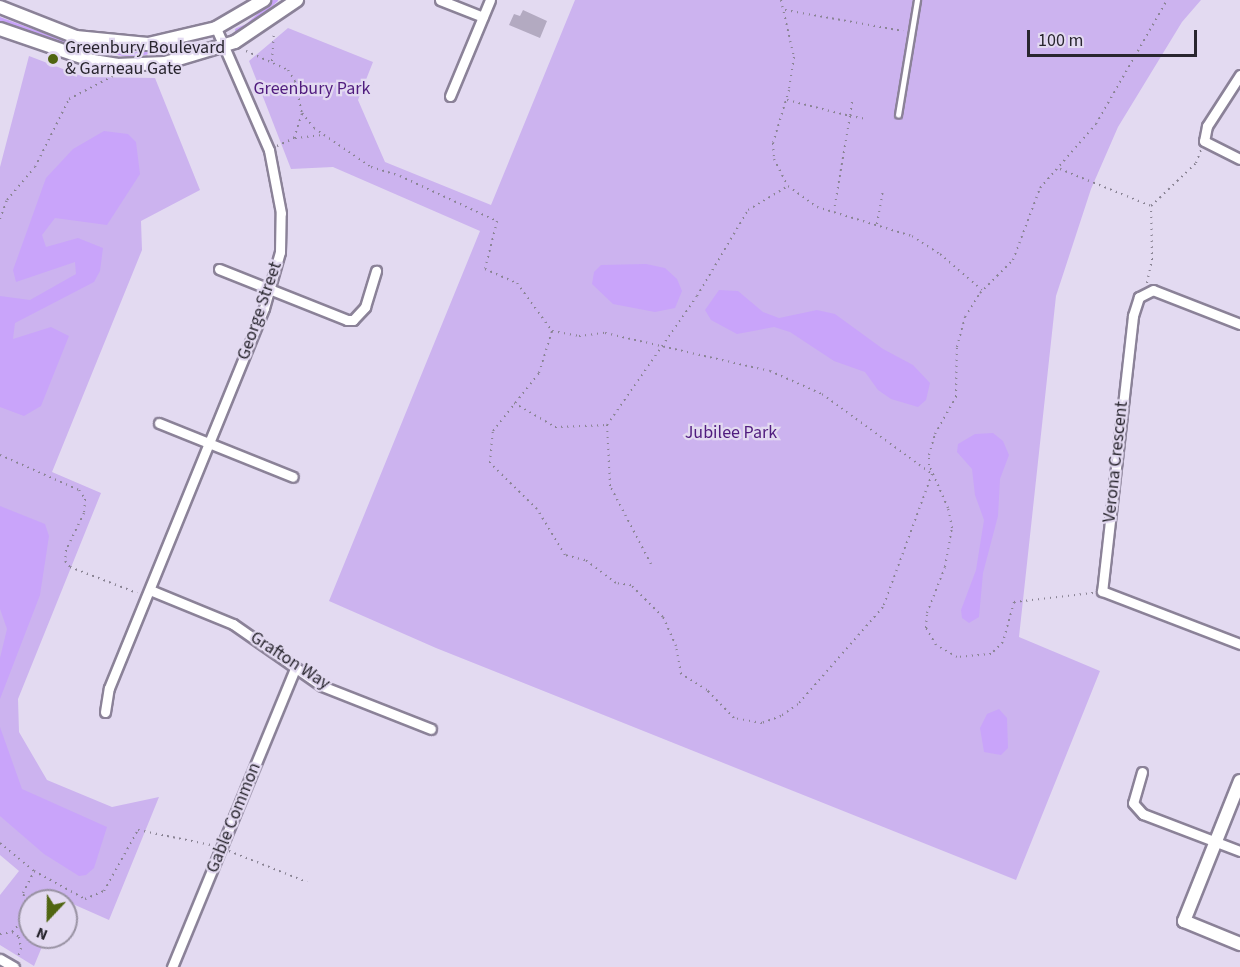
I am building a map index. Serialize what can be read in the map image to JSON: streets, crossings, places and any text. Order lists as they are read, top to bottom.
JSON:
{
  "streets": {
    "street": [
      "George Street",
      "Verona Crescent",
      "Grafton Way",
      "Gable Common"
    ]
  },
  "crossings": [
    ["George Street", "Grafton Way"],
    ["Grafton Way", "Gable Common"]
  ],
  "parks": ["Greenbury Park", "Jubilee Park"],
  "places": ["Greenbury Boulevard & Garneau Gate"],
  "scale_bar": "100 m",
  "north": "bottom"
}
